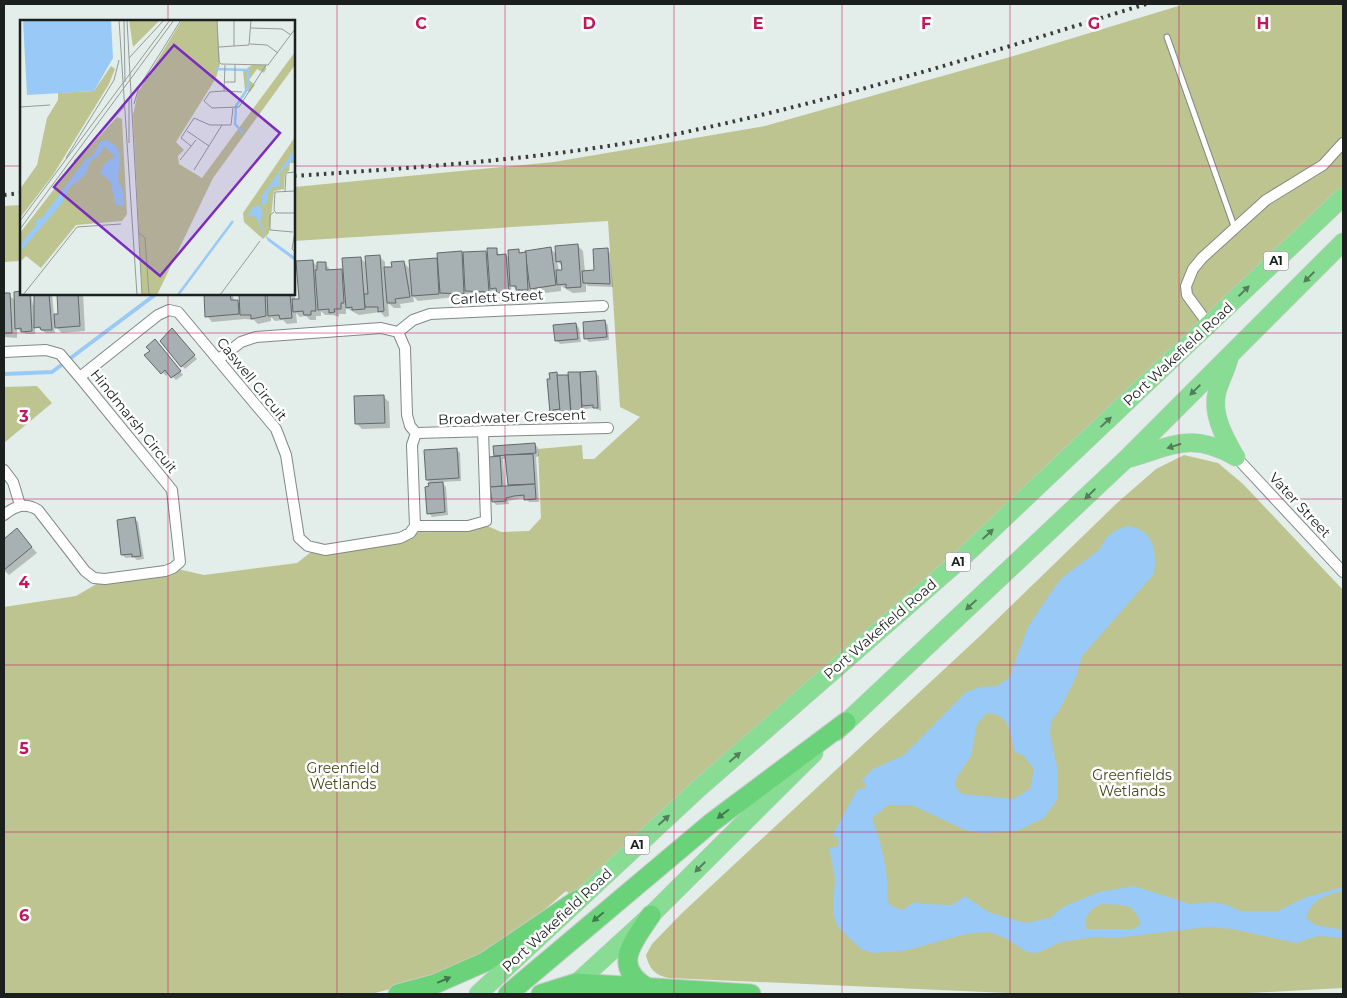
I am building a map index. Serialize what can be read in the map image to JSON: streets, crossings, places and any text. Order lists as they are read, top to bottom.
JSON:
{
  "streets": {
    "highway": ["A1", "Port Wakefield Road"],
    "street": [
      "Carlett Street",
      "Caswell Circuit",
      "Broadwater Crescent",
      "Hindmarsh Circuit",
      "Vater Street"
    ]
  },
  "crossings": [
    ["Caswell Circuit", "Hindmarsh Circuit"]
  ],
  "parks": ["Greenfield Wetlands", "Greenfields Wetlands"],
  "grid": {
    "columns": [
      "C",
      "D",
      "E",
      "F",
      "G",
      "H"
    ],
    "rows": [
      "3",
      "4",
      "5",
      "6"
    ]
  }
}
